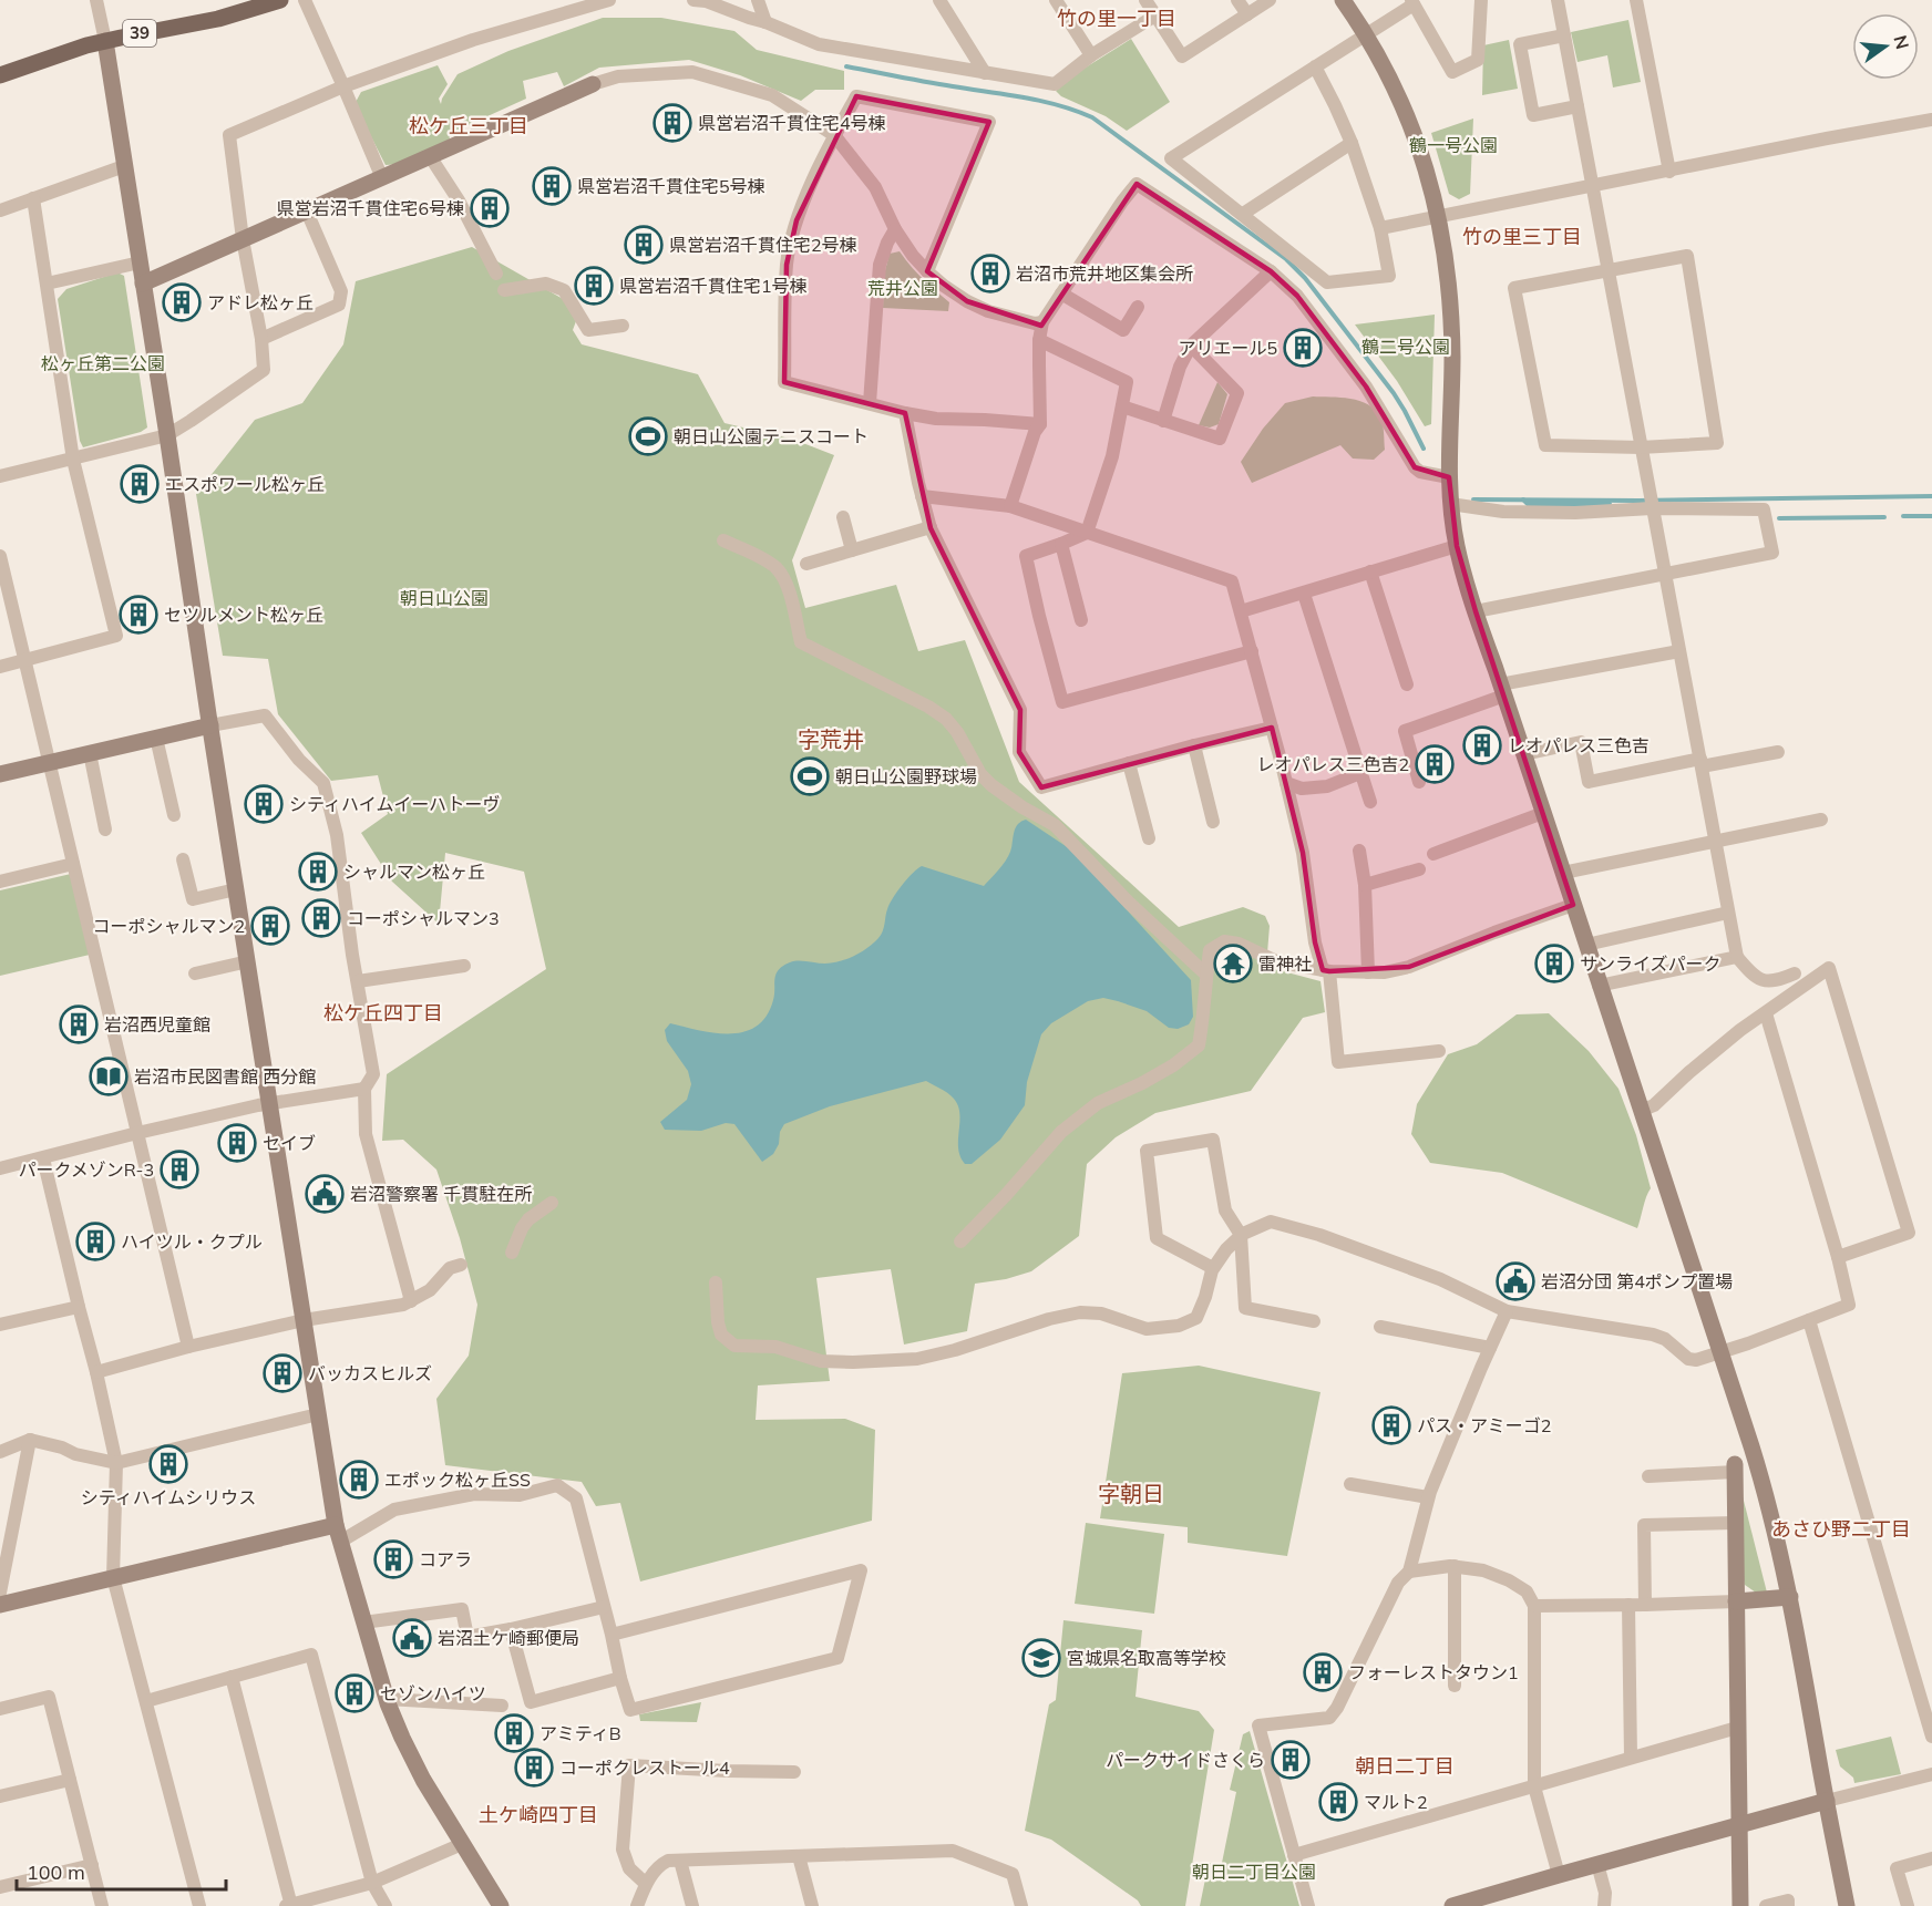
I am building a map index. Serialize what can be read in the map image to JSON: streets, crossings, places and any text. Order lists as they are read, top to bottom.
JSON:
{
  "streets": {
    "main road": ["39"]
  },
  "districts": [
    "竹の里一丁目",
    "松ケ丘三丁目",
    "竹の里三丁目",
    "字荒井",
    "松ケ丘四丁目",
    "字朝日",
    "あさひ野二丁目",
    "朝日二丁目",
    "土ケ崎四丁目"
  ],
  "parks": [
    "鶴一号公園",
    "荒井公園",
    "鶴二号公園",
    "松ヶ丘第二公園",
    "朝日山公園",
    "朝日二丁目公園"
  ],
  "places": {
    "building": [
      "県営岩沼千貫住宅4号棟",
      "県営岩沼千貫住宅5号棟",
      "県営岩沼千貫住宅6号棟",
      "県営岩沼千貫住宅2号棟",
      "岩沼市荒井地区集会所",
      "県営岩沼千貫住宅1号棟",
      "アドレ松ヶ丘",
      "アリエール5",
      "エスポワール松ヶ丘",
      "セツルメント松ヶ丘",
      "レオパレス三色吉",
      "レオパレス三色吉2",
      "シティハイムイーハトーヴ",
      "シャルマン松ヶ丘",
      "コーポシャルマン3",
      "コーポシャルマン2",
      "サンライズパーク",
      "岩沼西児童館",
      "セイブ",
      "パークメゾンR-3",
      "ハイツル・クプル",
      "バッカスヒルズ",
      "パス・アミーゴ2",
      "シティハイムシリウス",
      "エポック松ヶ丘SS",
      "コアラ",
      "フォーレストタウン1",
      "セゾンハイツ",
      "アミティB",
      "パークサイドさくら",
      "コーポクレストール4",
      "マルト2"
    ],
    "sports": ["朝日山公園テニスコート", "朝日山公園野球場"],
    "temple": ["雷神社"],
    "library": ["岩沼市民図書館 西分館"],
    "public building": ["岩沼警察署 千貫駐在所", "岩沼分団 第4ポンプ置場", "岩沼土ケ崎郵便局"],
    "school or university": ["宮城県名取高等学校"]
  },
  "scale_bar": "100 m",
  "north": "right"
}
